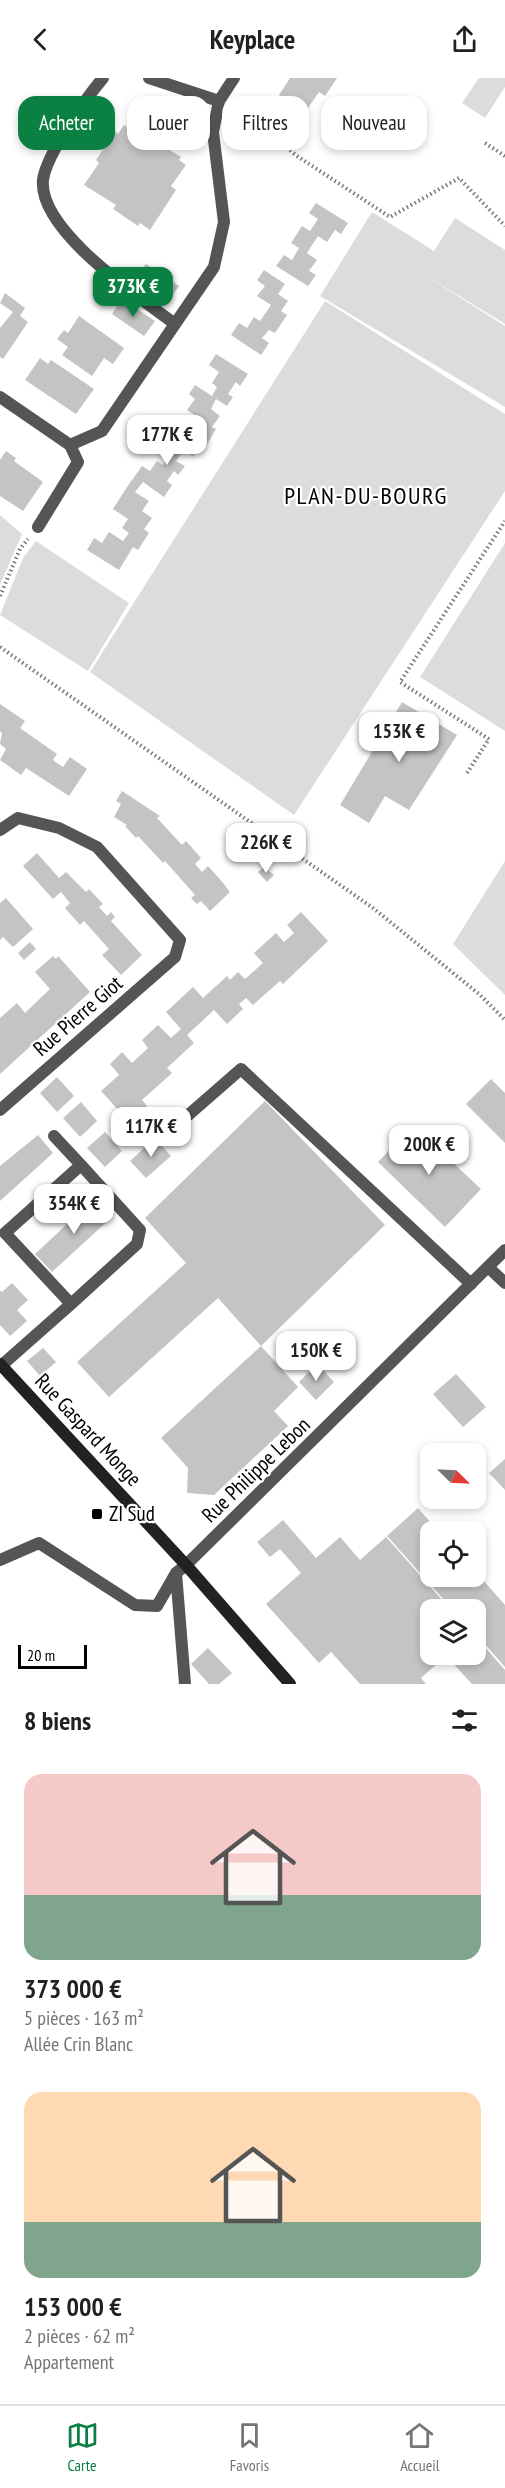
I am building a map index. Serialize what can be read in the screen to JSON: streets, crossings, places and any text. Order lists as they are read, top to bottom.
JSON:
{
  "streets": {
    "street": ["Rue Pierre Giot", "Rue Gaspard Monge", "Rue Philippe Lebon"]
  },
  "crossings": [
    ["Rue Gaspard Monge", "Rue Philippe Lebon"]
  ],
  "districts": ["PLAN-DU-BOURG"],
  "places": {
    "transit": ["ZI Sud"]
  },
  "scale_bar": "20 m",
  "north": "bottom right",
  "page": {
    "header": "Keyplace",
    "chip": [
      "Acheter",
      "Louer",
      "Filtres",
      "Nouveau"
    ],
    "price": [
      "373K €",
      "177K €",
      "153K €",
      "226K €",
      "117K €",
      "200K €",
      "354K €",
      "150K €"
    ],
    "scale": "20 m",
    "heading": "8 biens",
    "list": [
      {
        "name": "373 000 €",
        "note": "5 pièces · 163 m² · Allée Crin Blanc"
      },
      {
        "name": "153 000 €",
        "note": "2 pièces · 62 m² · Appartement"
      }
    ],
    "tabs": ["Carte", "Favoris", "Accueil"]
  }
}
